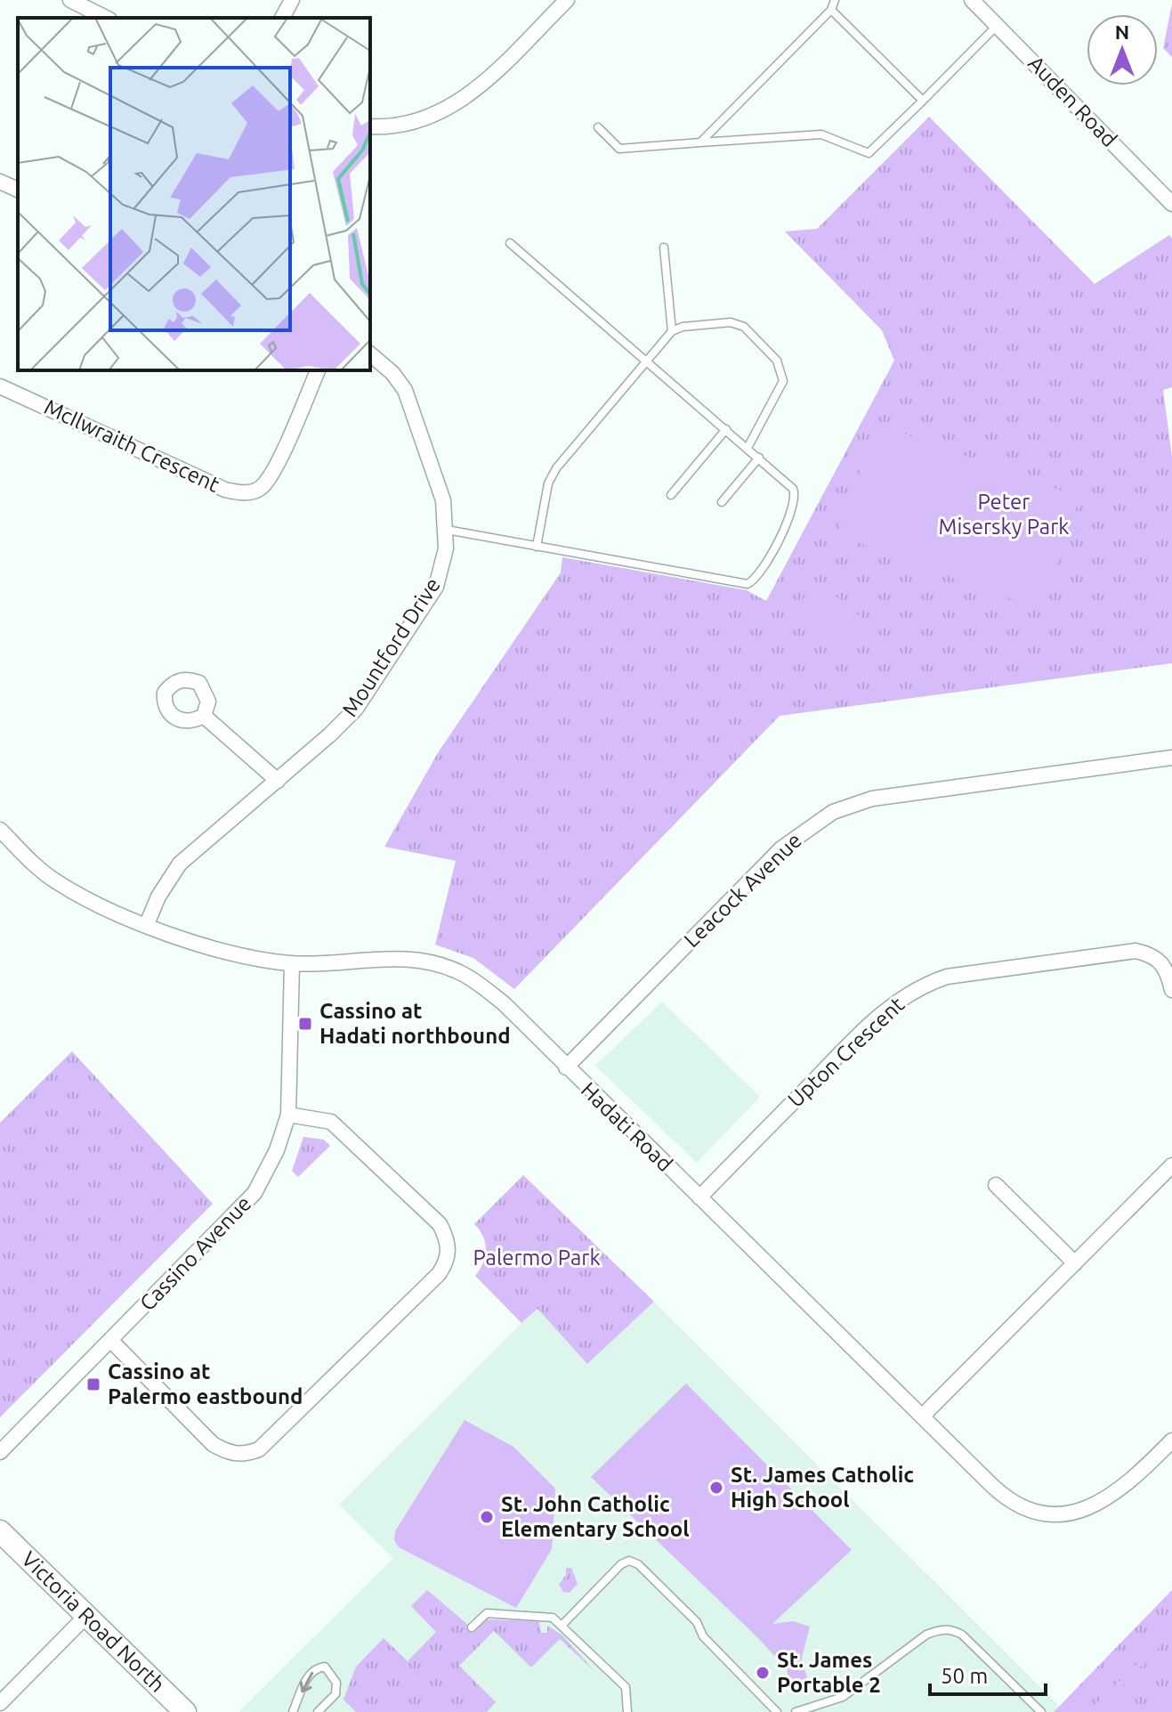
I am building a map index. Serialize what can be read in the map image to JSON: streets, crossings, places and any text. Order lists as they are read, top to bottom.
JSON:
{
  "streets": {
    "main road": ["Victoria Road North"],
    "street": [
      "Auden Road",
      "McIlwraith Crescent",
      "Mountford Drive",
      "Leacock Avenue",
      "Upton Crescent",
      "Hadati Road",
      "Cassino Avenue"
    ]
  },
  "crossings": [
    ["Mountford Drive", "Hadati Road"],
    ["Leacock Avenue", "Hadati Road"],
    ["Upton Crescent", "Hadati Road"],
    ["Hadati Road", "Cassino Avenue"]
  ],
  "parks": ["Peter Misersky Park", "Palermo Park"],
  "places": {
    "transit": ["Cassino at Hadati northbound", "Cassino at Palermo eastbound"],
    "other": ["St. James Catholic High School", "St. John Catholic Elementary School", "St. James Portable 2"]
  },
  "scale_bar": "50 m",
  "north": "top"
}
